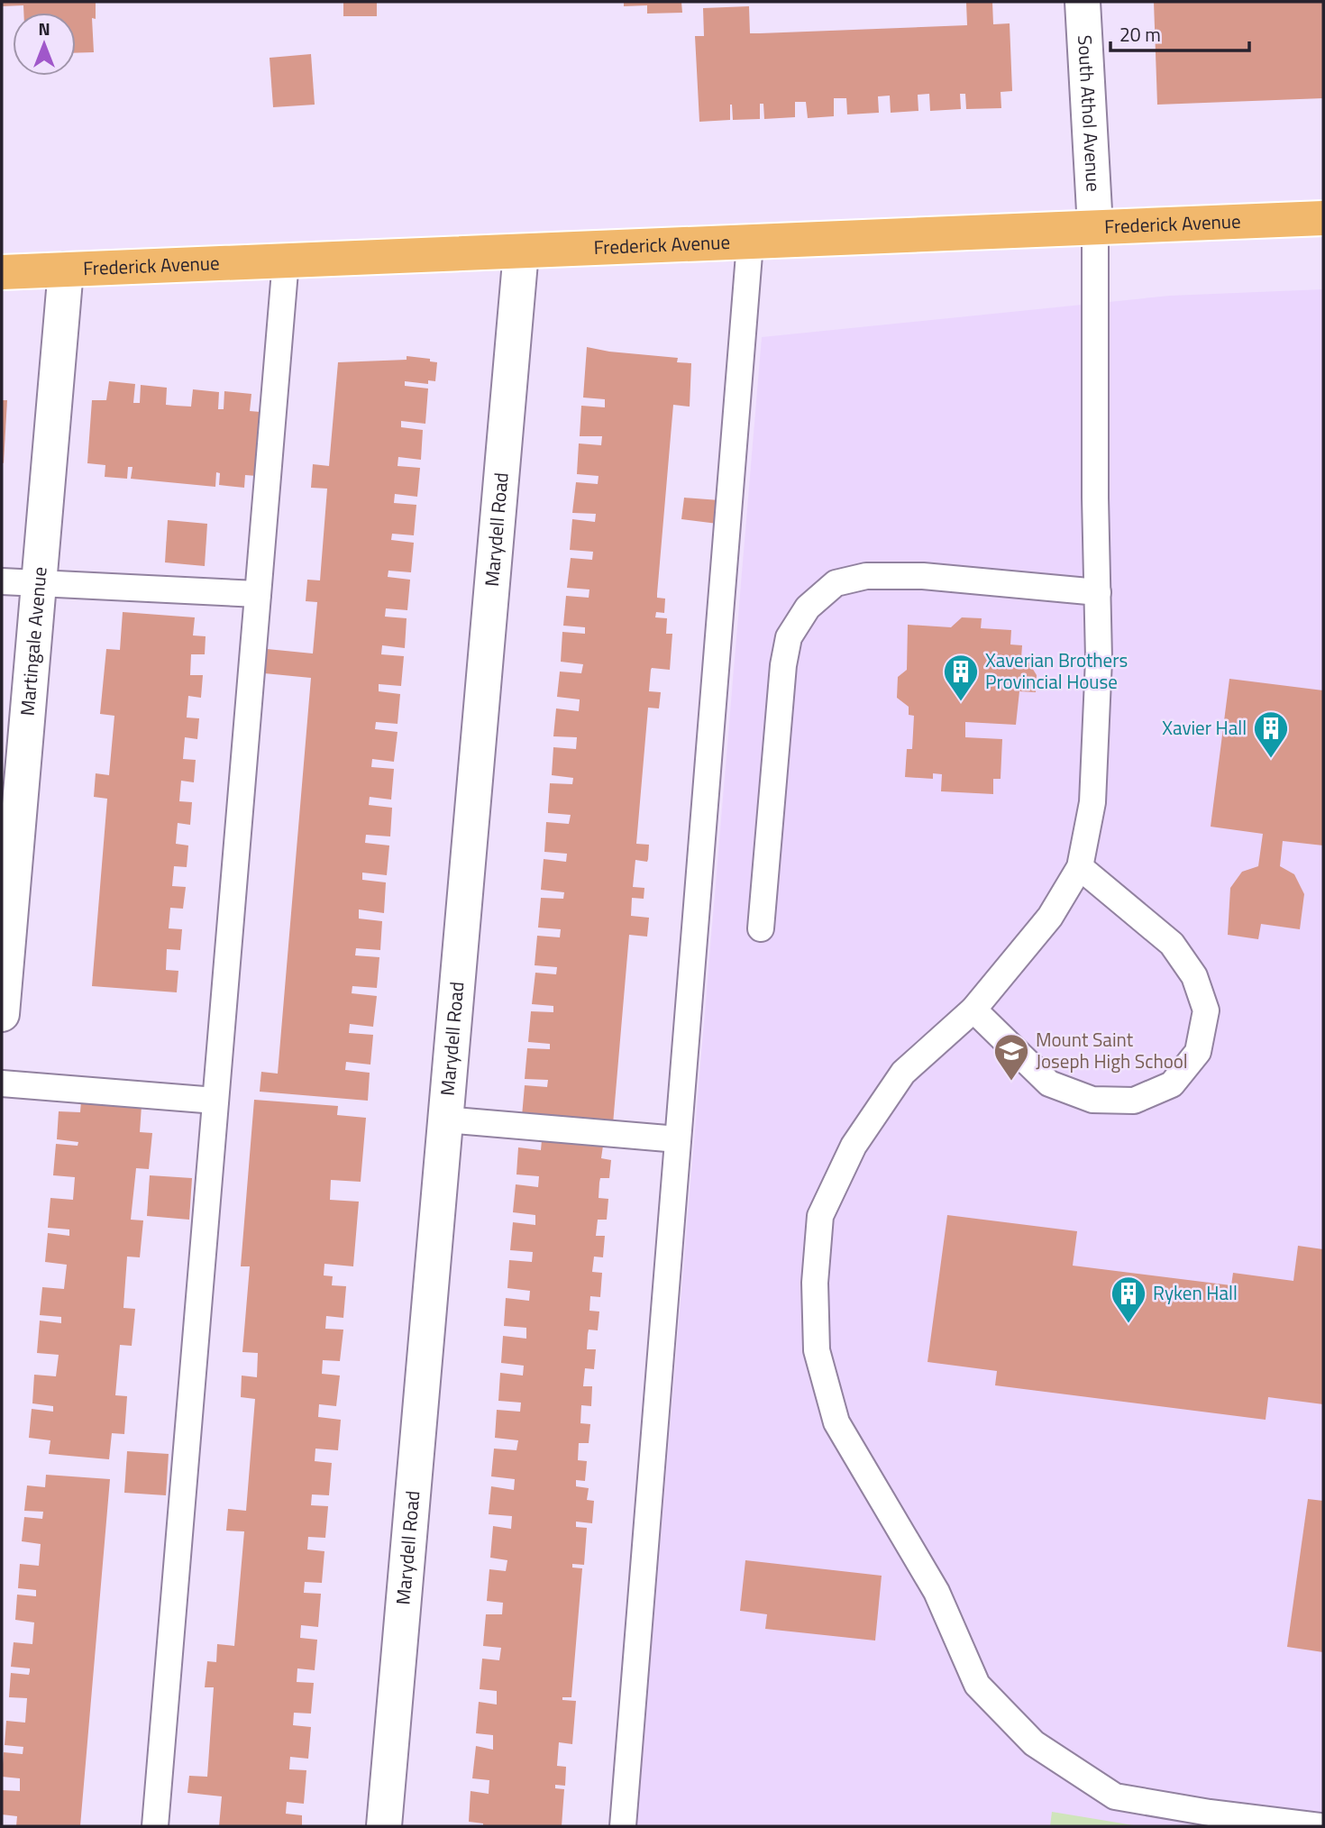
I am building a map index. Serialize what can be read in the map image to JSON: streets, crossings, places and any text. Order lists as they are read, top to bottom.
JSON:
{
  "streets": {
    "main road": ["Frederick Avenue"],
    "street": ["South Athol Avenue", "Marydell Road", "Martingale Avenue"]
  },
  "crossings": [
    ["South Athol Avenue", "Frederick Avenue"],
    ["Frederick Avenue", "Marydell Road"],
    ["Frederick Avenue", "Martingale Avenue"]
  ],
  "places": {
    "building": ["Xaverian Brothers Provincial House", "Xavier Hall", "Ryken Hall"],
    "school or university": ["Mount Saint Joseph High School"]
  },
  "scale_bar": "20 m",
  "north": "top"
}
